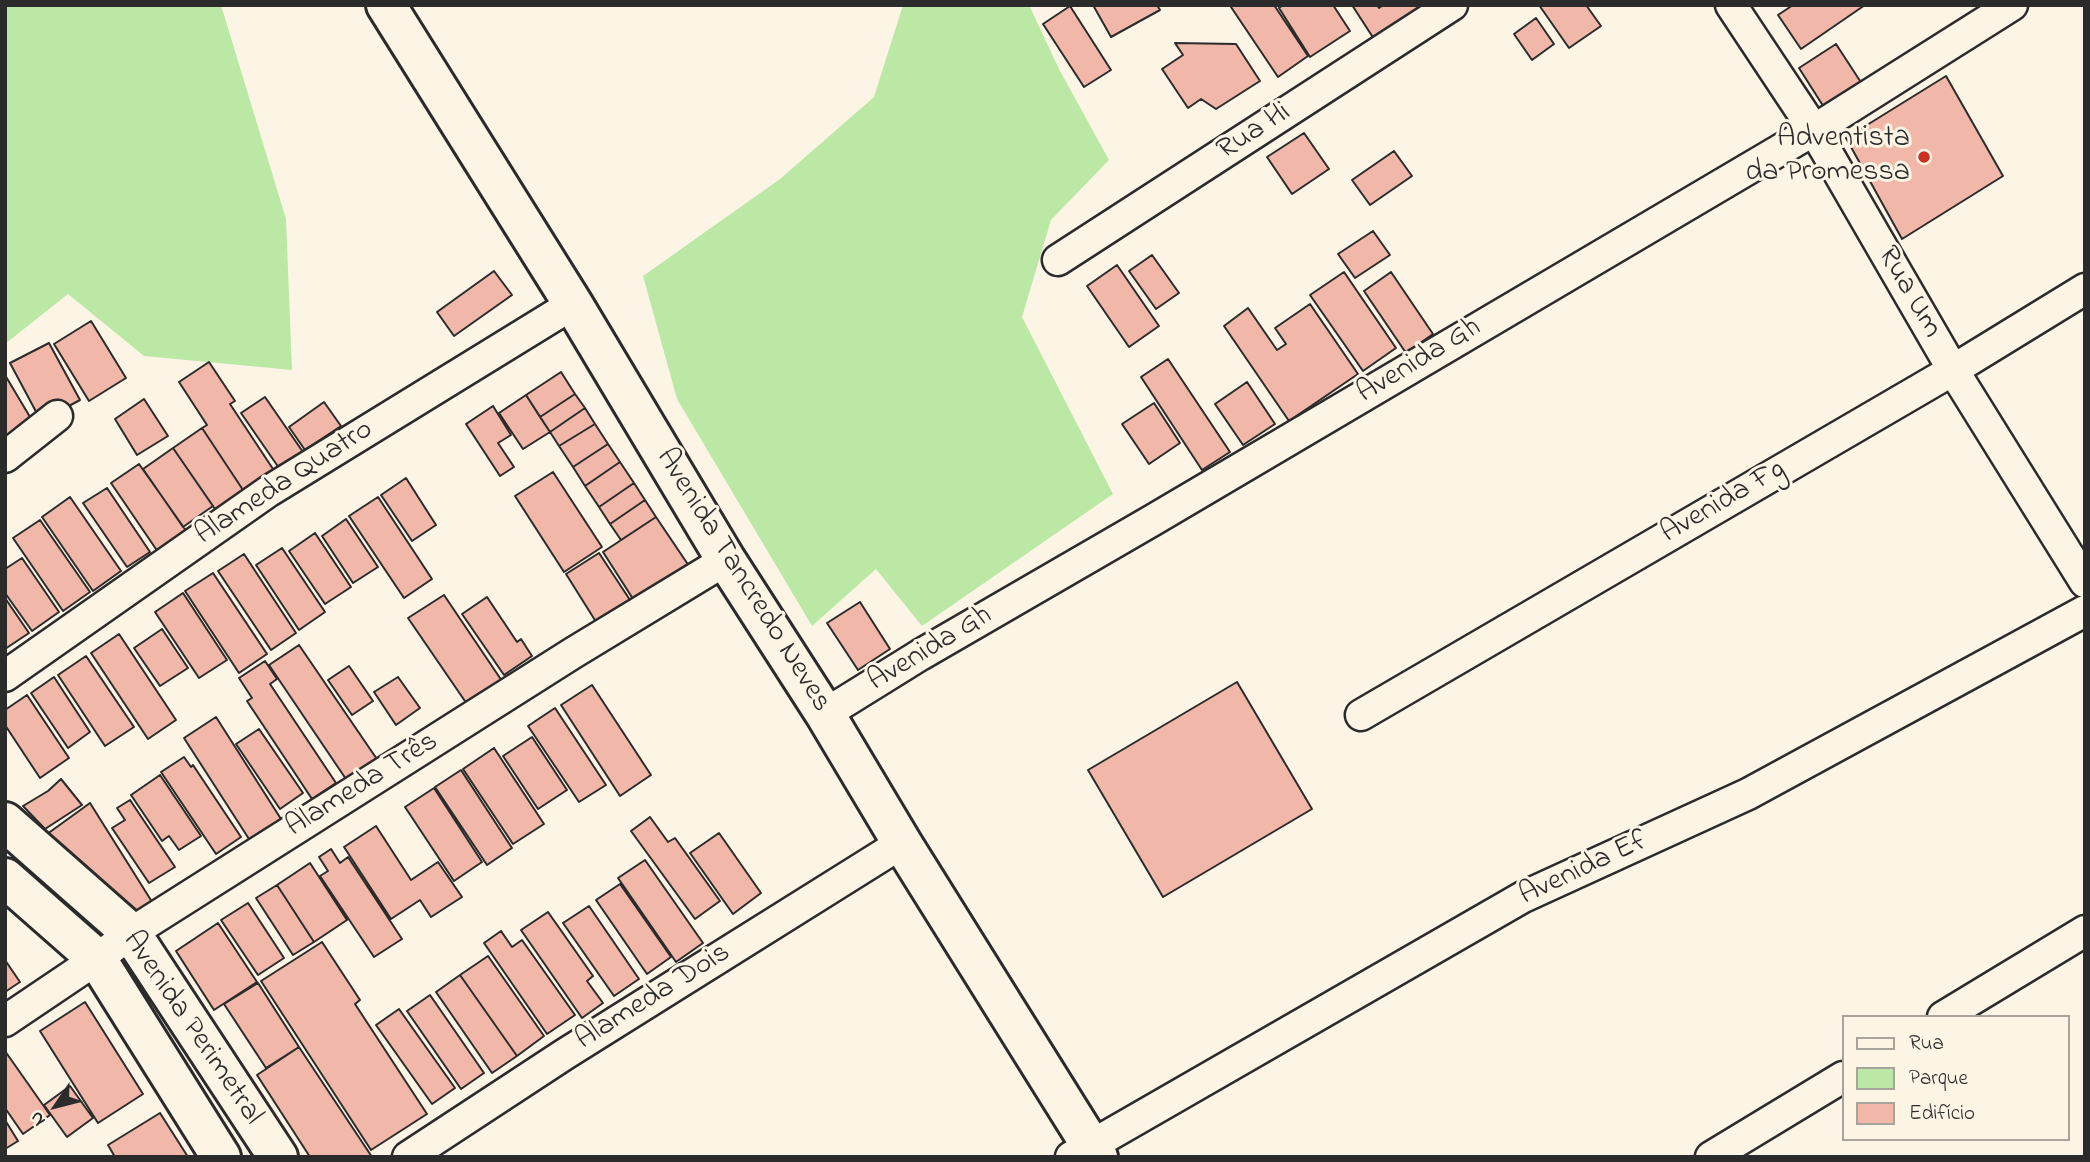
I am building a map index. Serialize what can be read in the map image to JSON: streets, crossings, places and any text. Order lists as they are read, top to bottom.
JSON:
{
  "streets": {
    "street": [
      "Rua Hi",
      "Rua Um",
      "Avenida Gh",
      "Alameda Quatro",
      "Avenida Fg",
      "Avenida Tancredo Neves",
      "Alameda Três",
      "Avenida Ef",
      "Alameda Dois",
      "Avenida Perimetral"
    ]
  },
  "crossings": [
    ["Rua Um", "Avenida Gh"],
    ["Rua Um", "Avenida Fg"],
    ["Avenida Gh", "Avenida Tancredo Neves"],
    ["Alameda Quatro", "Avenida Tancredo Neves"],
    ["Avenida Tancredo Neves", "Alameda Três"],
    ["Avenida Tancredo Neves", "Avenida Ef"],
    ["Avenida Tancredo Neves", "Alameda Dois"],
    ["Alameda Três", "Avenida Perimetral"]
  ],
  "places": ["Adventista da Promessa"],
  "legend": ["Rua", "Parque", "Edifício"],
  "north": "bottom left"
}
